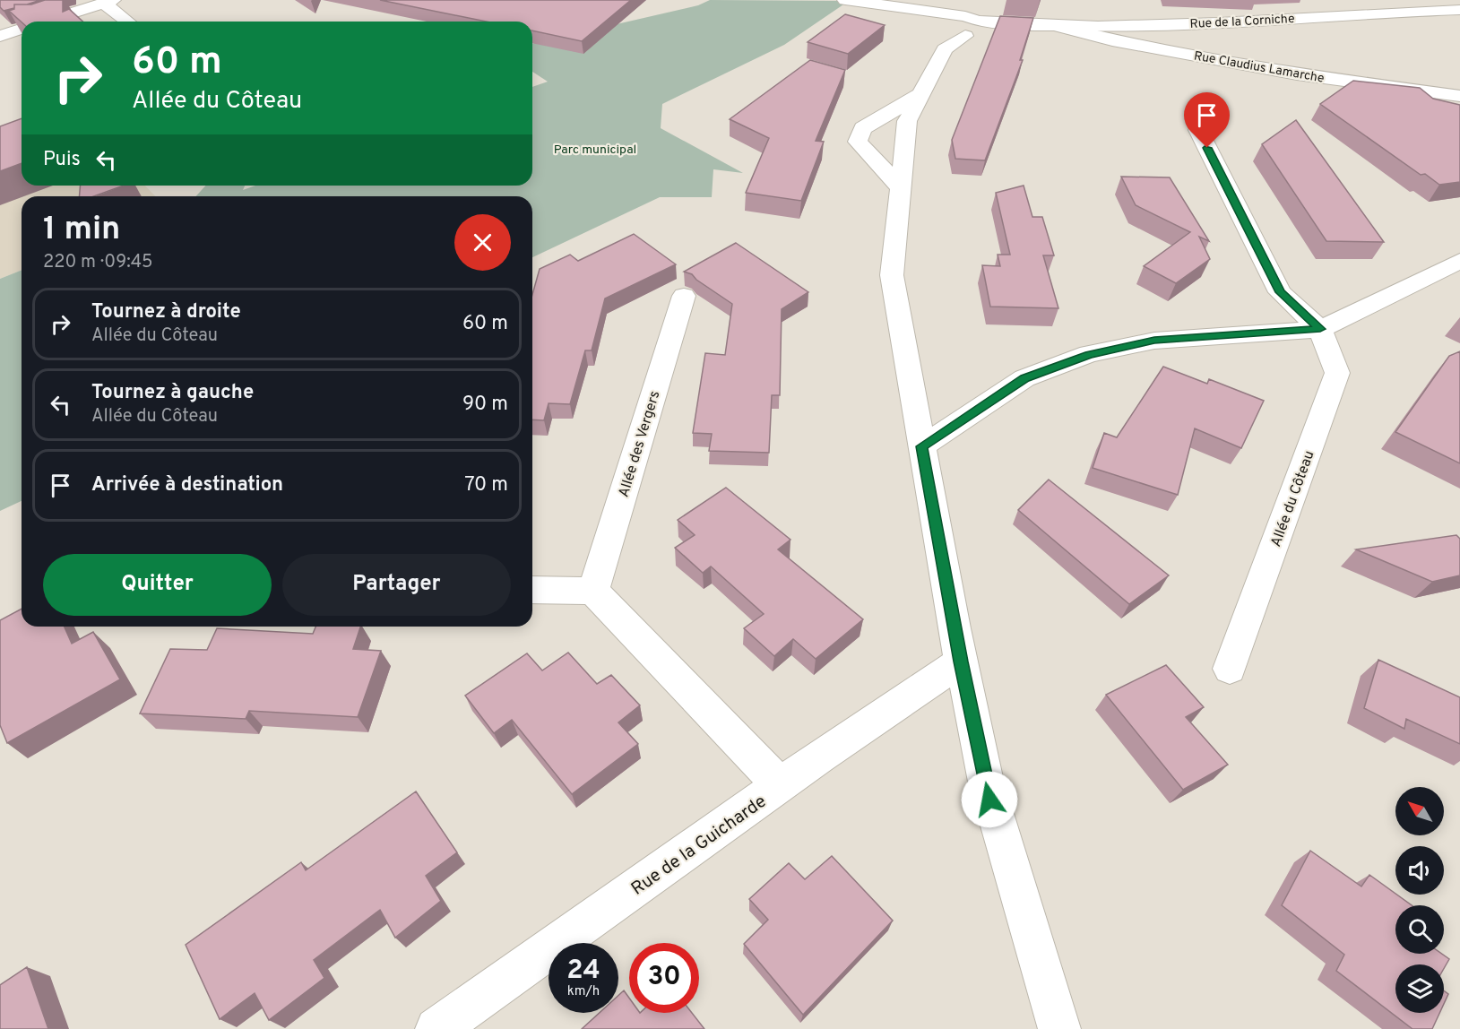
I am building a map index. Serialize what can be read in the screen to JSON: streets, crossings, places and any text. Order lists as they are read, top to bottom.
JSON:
{
  "streets": {
    "street": [
      "Rue de la Corniche",
      "Rue Claudius Lamarche",
      "Allée des Vergers",
      "Allée du Côteau",
      "Rue de la Guicharde"
    ]
  },
  "crossings": [
    ["Rue de la Corniche", "Rue Claudius Lamarche"]
  ],
  "parks": ["Parc municipal"],
  "north": "top left",
  "page": {
    "turn": ["60 m", "Allée du Côteau"],
    "then": "Puis",
    "heading": ["1 min", "220 m · 09:45"],
    "list": [
      {
        "name": "Tournez à droite",
        "note": "Allée du Côteau",
        "value": "60 m"
      },
      {
        "name": "Tournez à gauche",
        "note": "Allée du Côteau",
        "value": "90 m"
      },
      {
        "name": "Arrivée à destination",
        "value": "70 m"
      }
    ],
    "buttons": ["Quitter", "Partager"],
    "speed": "24 km/h",
    "limit": "30"
  }
}
